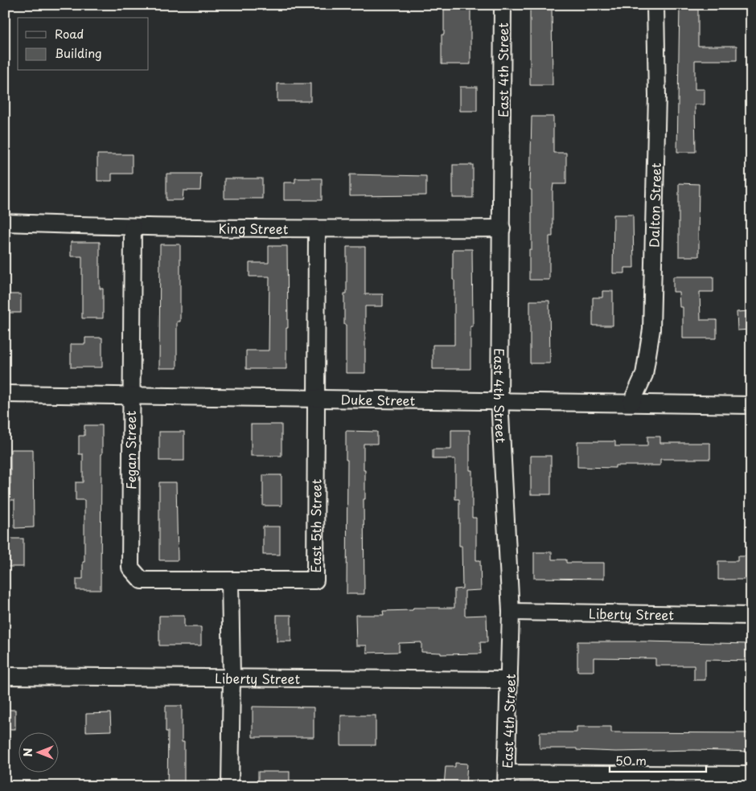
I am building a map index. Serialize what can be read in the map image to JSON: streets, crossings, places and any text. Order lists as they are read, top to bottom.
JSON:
{
  "streets": {
    "street": [
      "East 4th Street",
      "Dalton Street",
      "King Street",
      "Duke Street",
      "Fegan Street",
      "East 5th Street",
      "Liberty Street"
    ]
  },
  "crossings": [
    ["East 4th Street", "King Street"],
    ["East 4th Street", "Duke Street"],
    ["East 4th Street", "Liberty Street"],
    ["Dalton Street", "Duke Street"],
    ["King Street", "Fegan Street"],
    ["King Street", "East 5th Street"],
    ["Duke Street", "Fegan Street"],
    ["Duke Street", "East 5th Street"],
    ["Fegan Street", "East 5th Street"]
  ],
  "legend": ["Road", "Building"],
  "scale_bar": "50 m",
  "north": "left"
}
